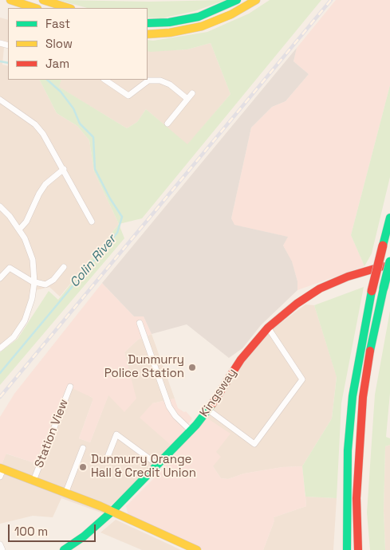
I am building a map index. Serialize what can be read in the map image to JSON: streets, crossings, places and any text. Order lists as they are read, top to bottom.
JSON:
{
  "streets": {
    "main road": ["Kingsway"],
    "street": ["Station View"]
  },
  "water": ["Colin River"],
  "places": ["Dunmurry Police Station", "Dunmurry Orange Hall & Credit Union"],
  "legend": ["Fast", "Slow", "Jam"],
  "scale_bar": "100 m"
}
